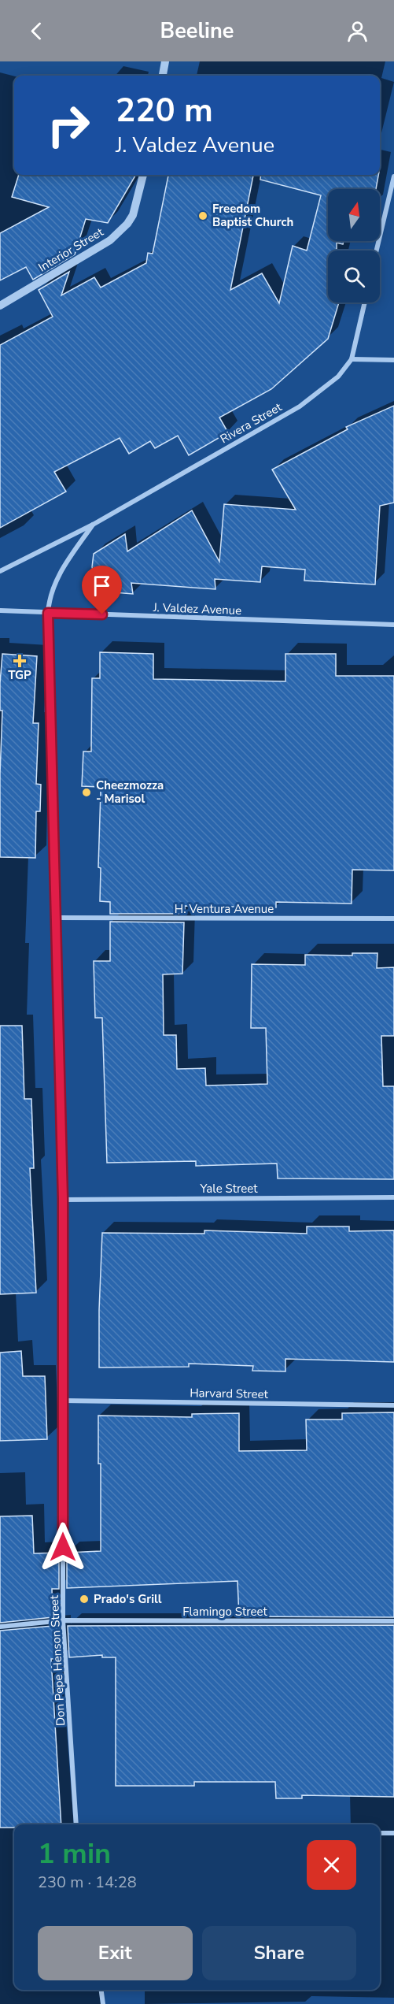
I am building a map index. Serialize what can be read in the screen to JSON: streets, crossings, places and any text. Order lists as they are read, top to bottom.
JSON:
{
  "streets": {
    "street": [
      "Interior Street",
      "Rivera Street",
      "J. Valdez Avenue",
      "H. Ventura Avenue",
      "Yale Street",
      "Harvard Street",
      "Flamingo Street",
      "Don Pepe Henson Street"
    ]
  },
  "crossings": [
    ["Rivera Street", "J. Valdez Avenue"],
    ["Rivera Street", "Don Pepe Henson Street"],
    ["J. Valdez Avenue", "Don Pepe Henson Street"],
    ["H. Ventura Avenue", "Don Pepe Henson Street"],
    ["Yale Street", "Don Pepe Henson Street"],
    ["Harvard Street", "Don Pepe Henson Street"],
    ["Flamingo Street", "Don Pepe Henson Street"]
  ],
  "places": {
    "other": ["Freedom Baptist Church", "Cheezmozza - Marisol", "Prado's Grill"],
    "health": ["TGP"]
  },
  "north": "top",
  "page": {
    "header": "Beeline",
    "turn": ["220 m", "J. Valdez Avenue"],
    "heading": ["1 min", "230 m · 14:28"],
    "buttons": ["Exit", "Share"]
  }
}
